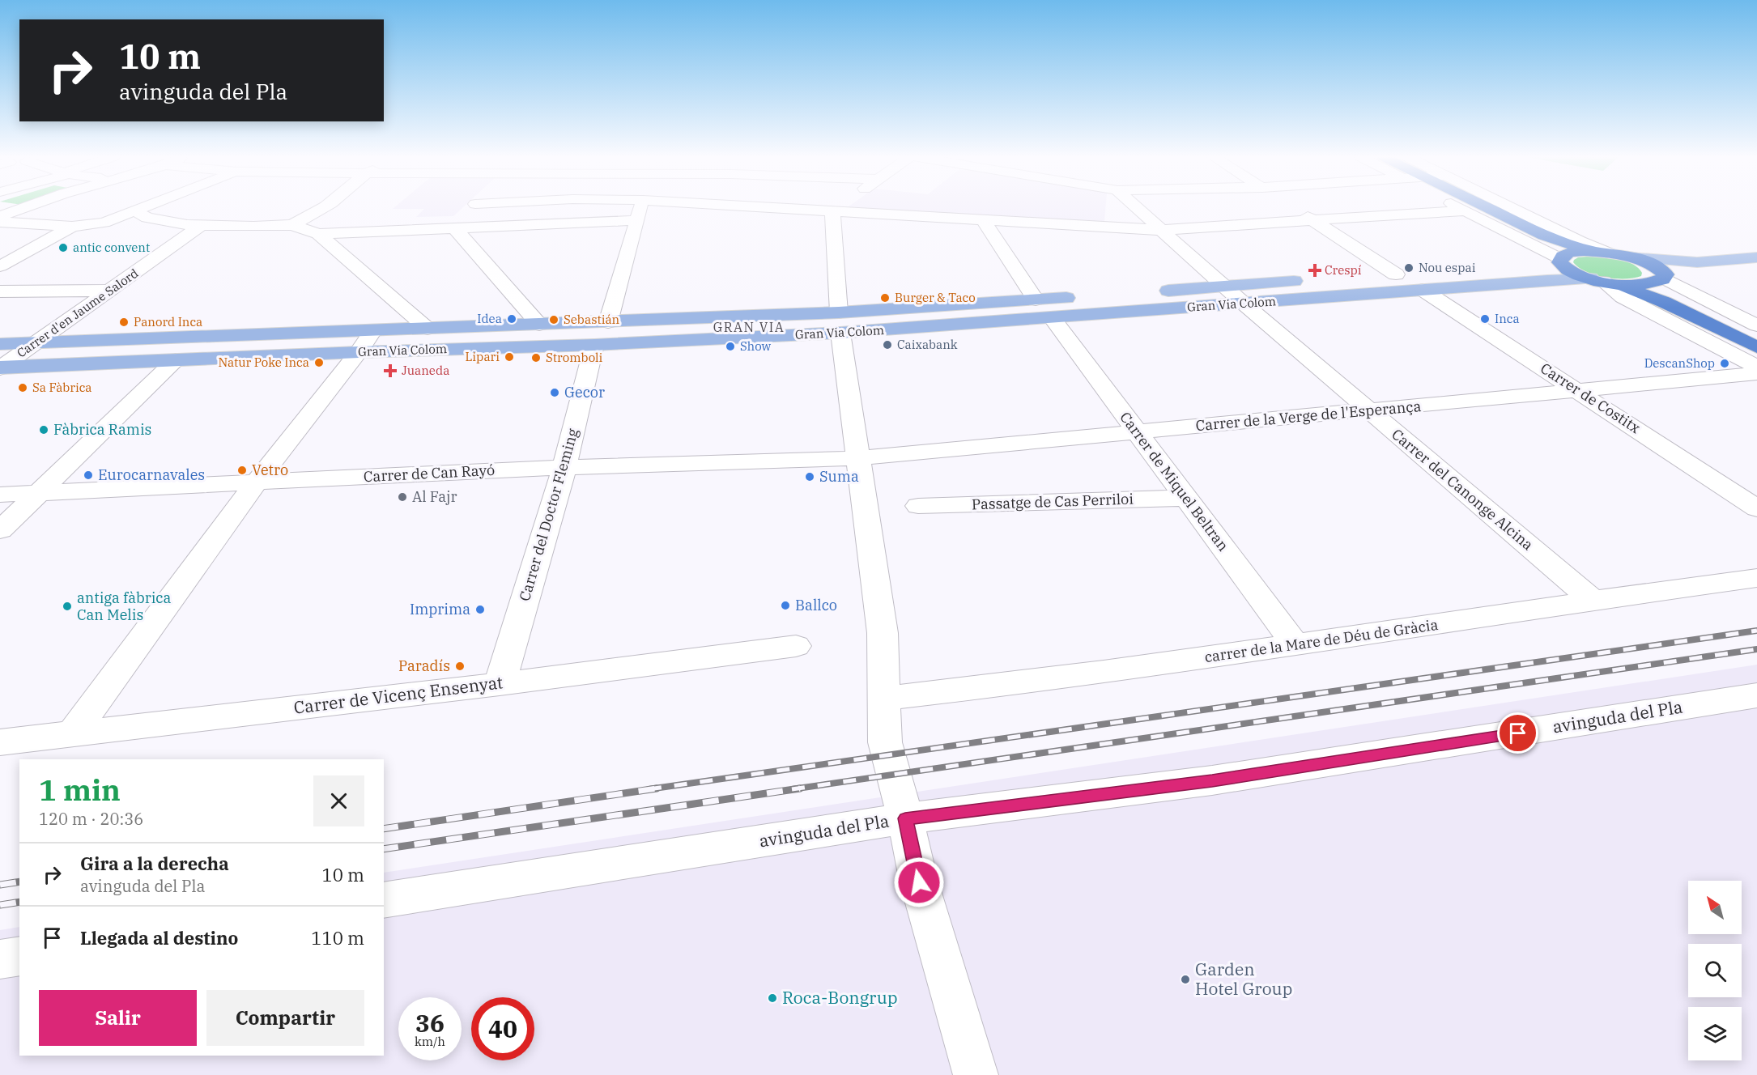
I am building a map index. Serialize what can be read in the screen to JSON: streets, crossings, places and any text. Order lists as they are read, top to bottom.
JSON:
{
  "streets": {
    "main road": ["Gran Via Colom"],
    "street": [
      "Carrer d'en Jaume Salord",
      "Carrer de Costitx",
      "Carrer de la Verge de l'Esperança",
      "Carrer de Can Rayó",
      "Carrer de Miquel Beltran",
      "Carrer del Canonge Alcina",
      "Passatge de Cas Perriloi",
      "Carrer del Doctor Fleming",
      "carrer de la Mare de Déu de Gràcia",
      "Carrer de Vicenç Ensenyat",
      "avinguda del Pla"
    ]
  },
  "crossings": [
    ["Gran Via Colom", "Carrer d'en Jaume Salord"],
    ["Gran Via Colom", "Carrer de Costitx"],
    ["Gran Via Colom", "Carrer de Miquel Beltran"],
    ["Gran Via Colom", "Carrer del Canonge Alcina"],
    ["Gran Via Colom", "Carrer del Doctor Fleming"],
    ["Carrer de Costitx", "Carrer de la Verge de l'Esperança"],
    ["Carrer de la Verge de l'Esperança", "Carrer de Can Rayó"],
    ["Carrer de la Verge de l'Esperança", "Carrer de Miquel Beltran"],
    ["Carrer de la Verge de l'Esperança", "Carrer del Canonge Alcina"],
    ["Carrer de Can Rayó", "Carrer del Doctor Fleming"],
    ["Carrer de Miquel Beltran", "Passatge de Cas Perriloi"],
    ["Carrer de Miquel Beltran", "carrer de la Mare de Déu de Gràcia"],
    ["Carrer del Canonge Alcina", "carrer de la Mare de Déu de Gràcia"],
    ["Carrer del Doctor Fleming", "Carrer de Vicenç Ensenyat"]
  ],
  "districts": ["GRAN VIA"],
  "places": {
    "other": [
      "antic convent",
      "Nou espai",
      "Burger & Taco",
      "Idea",
      "Inca",
      "Sebastián",
      "Panord Inca",
      "Caixabank",
      "Show",
      "Lipari",
      "Stromboli",
      "Natur Poke Inca",
      "DescanShop",
      "Sa Fàbrica",
      "Gecor",
      "Fàbrica Ramis",
      "Vetro",
      "Eurocarnavales",
      "Suma",
      "Al Fajr",
      "Ballco",
      "antiga fàbrica Can Melis",
      "Imprima",
      "Paradís",
      "Garden Hotel Group",
      "Roca-Bongrup"
    ],
    "health": ["Crespí", "Juaneda"]
  },
  "north": "top left",
  "page": {
    "turn": ["10 m", "avinguda del Pla"],
    "heading": ["1 min", "120 m · 20:36"],
    "list": [
      {
        "name": "Gira a la derecha",
        "note": "avinguda del Pla",
        "value": "10 m"
      },
      {
        "name": "Llegada al destino",
        "value": "110 m"
      }
    ],
    "buttons": ["Salir", "Compartir"],
    "speed": "36 km/h",
    "limit": "40"
  }
}
